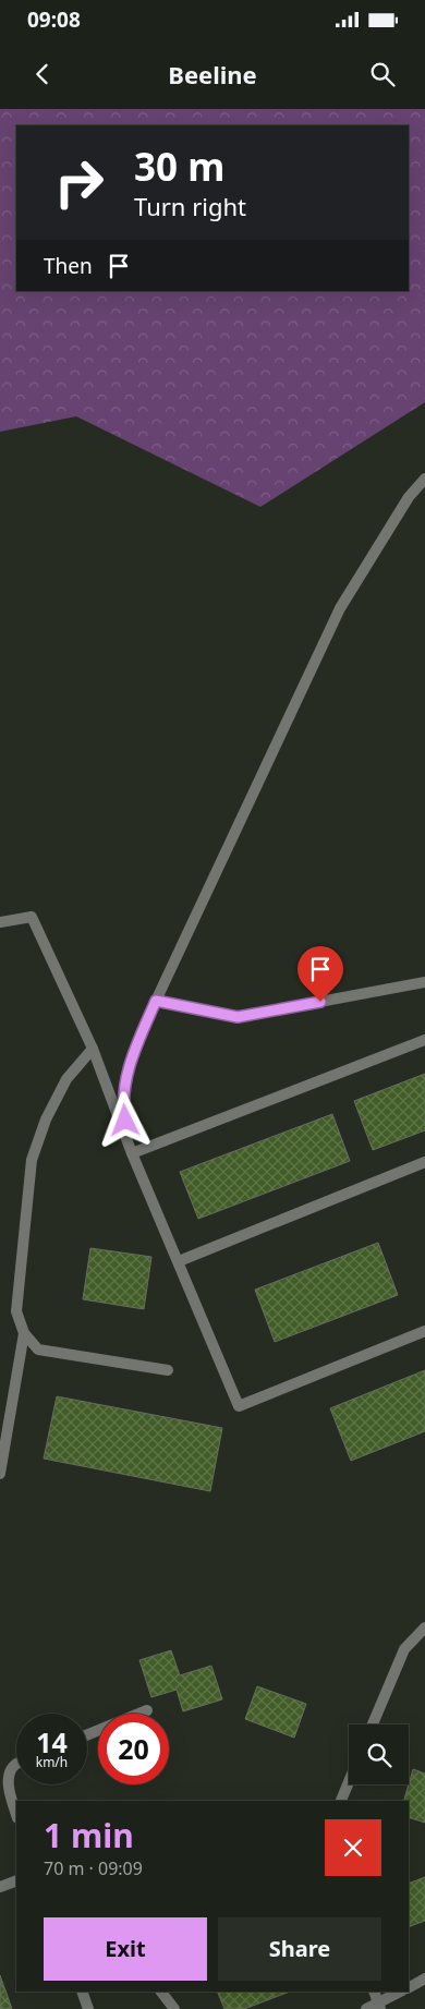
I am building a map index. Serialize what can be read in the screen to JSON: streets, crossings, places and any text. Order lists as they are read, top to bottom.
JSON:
{
  "page": {
    "status": "09:08",
    "header": "Beeline",
    "turn": ["30 m", "Turn right"],
    "then": "Then",
    "speed": "14 km/h",
    "limit": "20",
    "heading": ["1 min", "70 m · 09:09"],
    "buttons": ["Exit", "Share"]
  }
}
